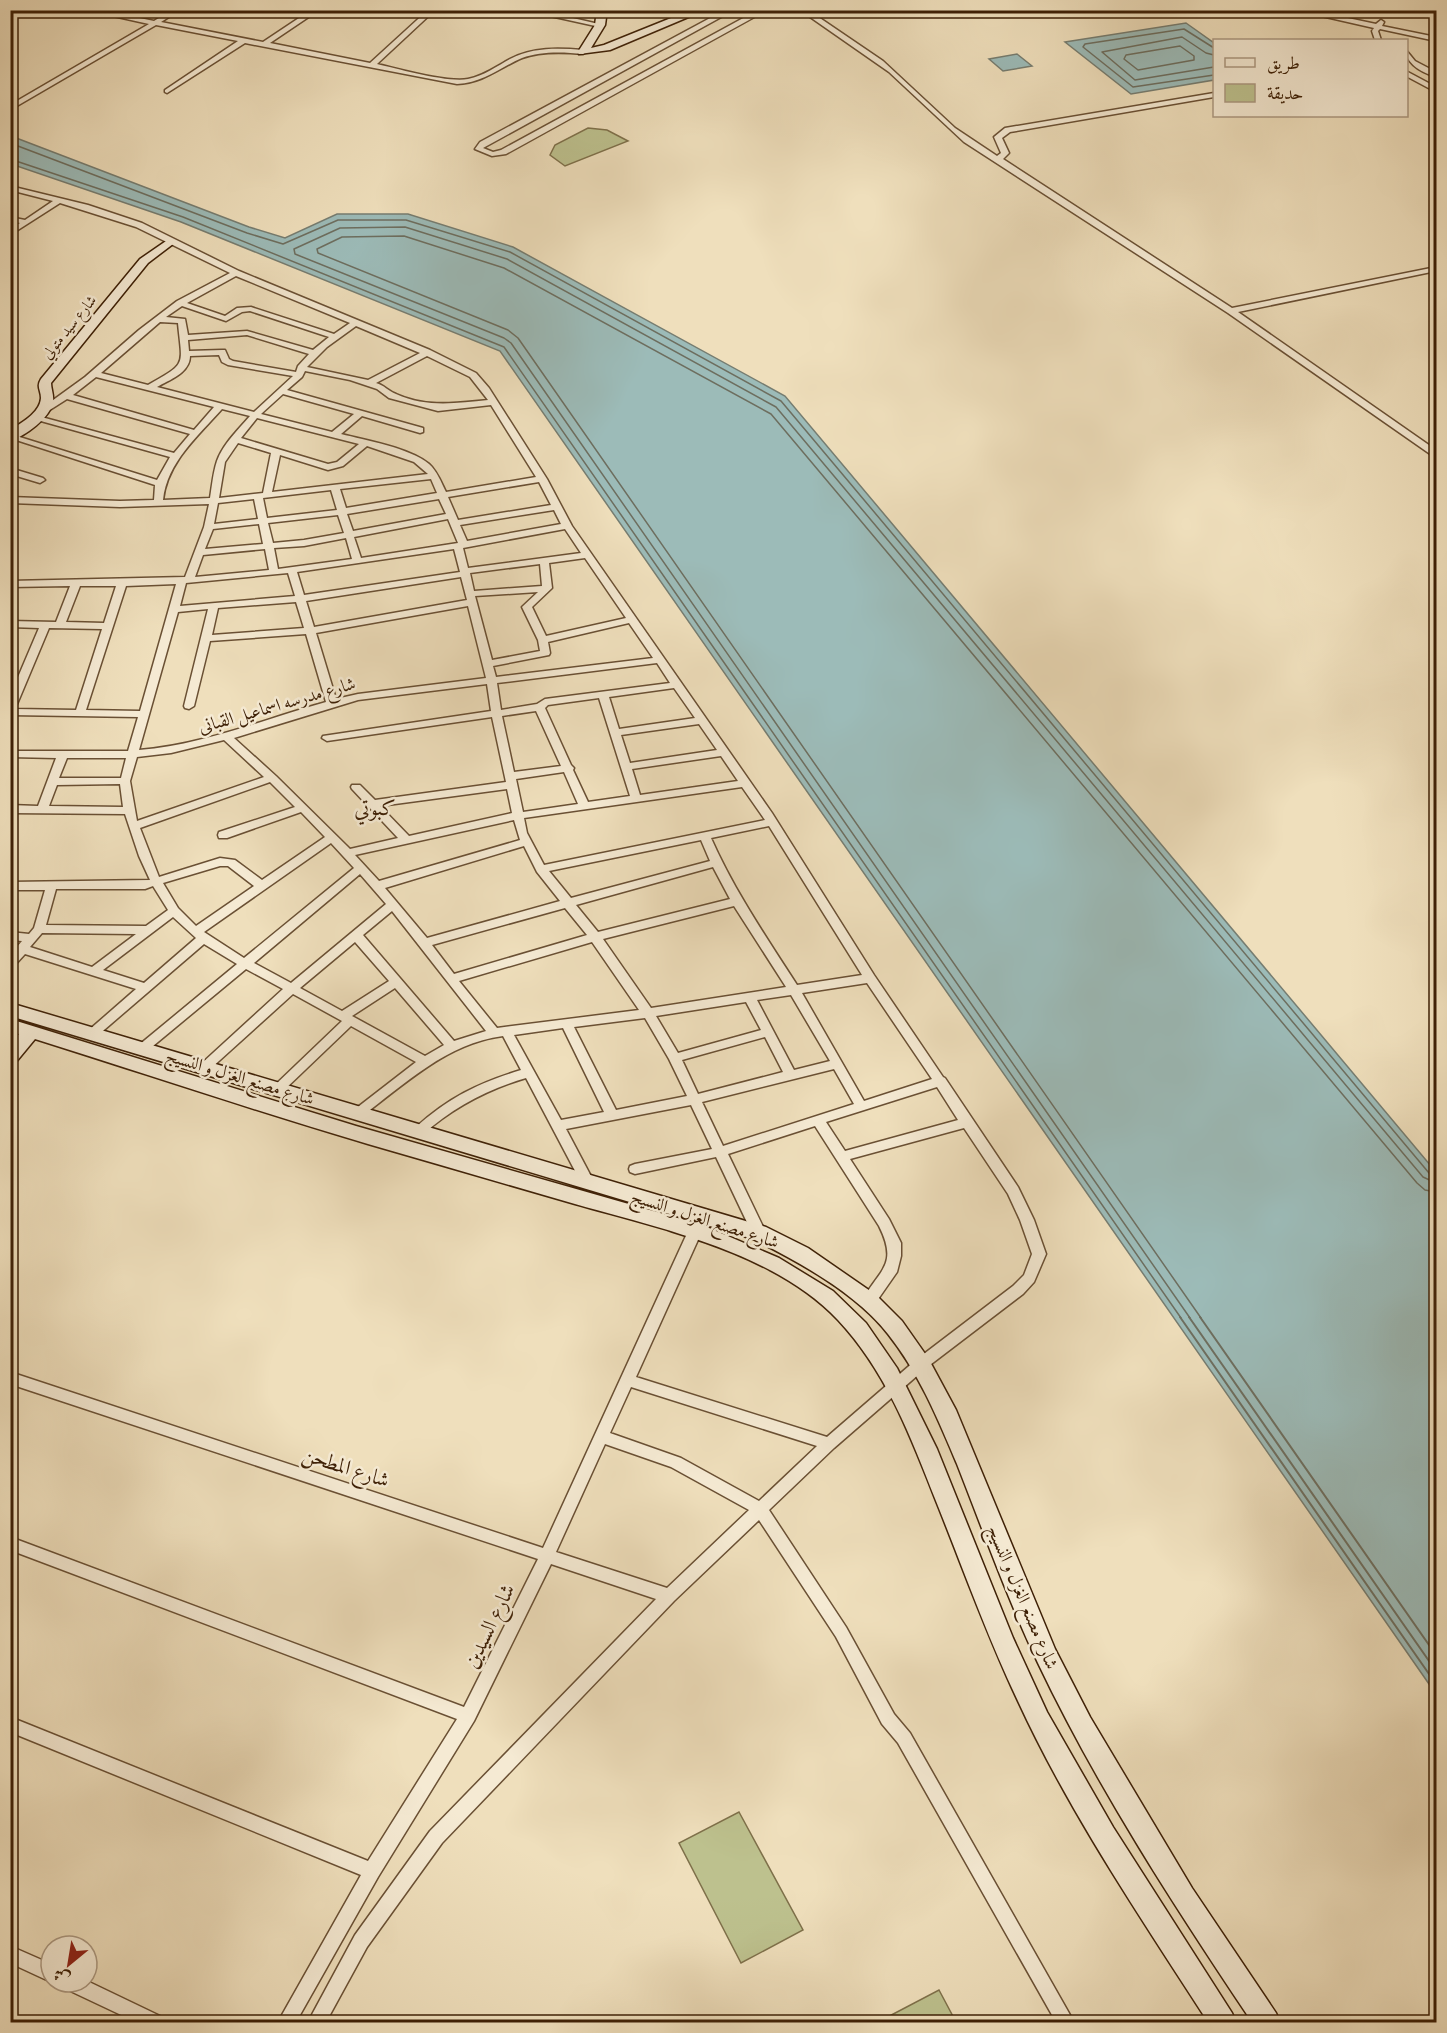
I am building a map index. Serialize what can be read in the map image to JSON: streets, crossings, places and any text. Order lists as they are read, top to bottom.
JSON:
{
  "streets": {
    "main road": ["شارع سيد متولي", "شارع مصنع الغزل و النسيج"],
    "street": ["شارع مدرسه اسماعيل القبانى", "شارع المطحن", "شارع السيدين"]
  },
  "crossings": [
    ["شارع مصنع الغزل و النسيج", "شارع السيدين"],
    ["شارع المطحن", "شارع السيدين"]
  ],
  "districts": ["كبوتي"],
  "legend": ["طريق", "حديقة"],
  "north": "bottom left"
}
